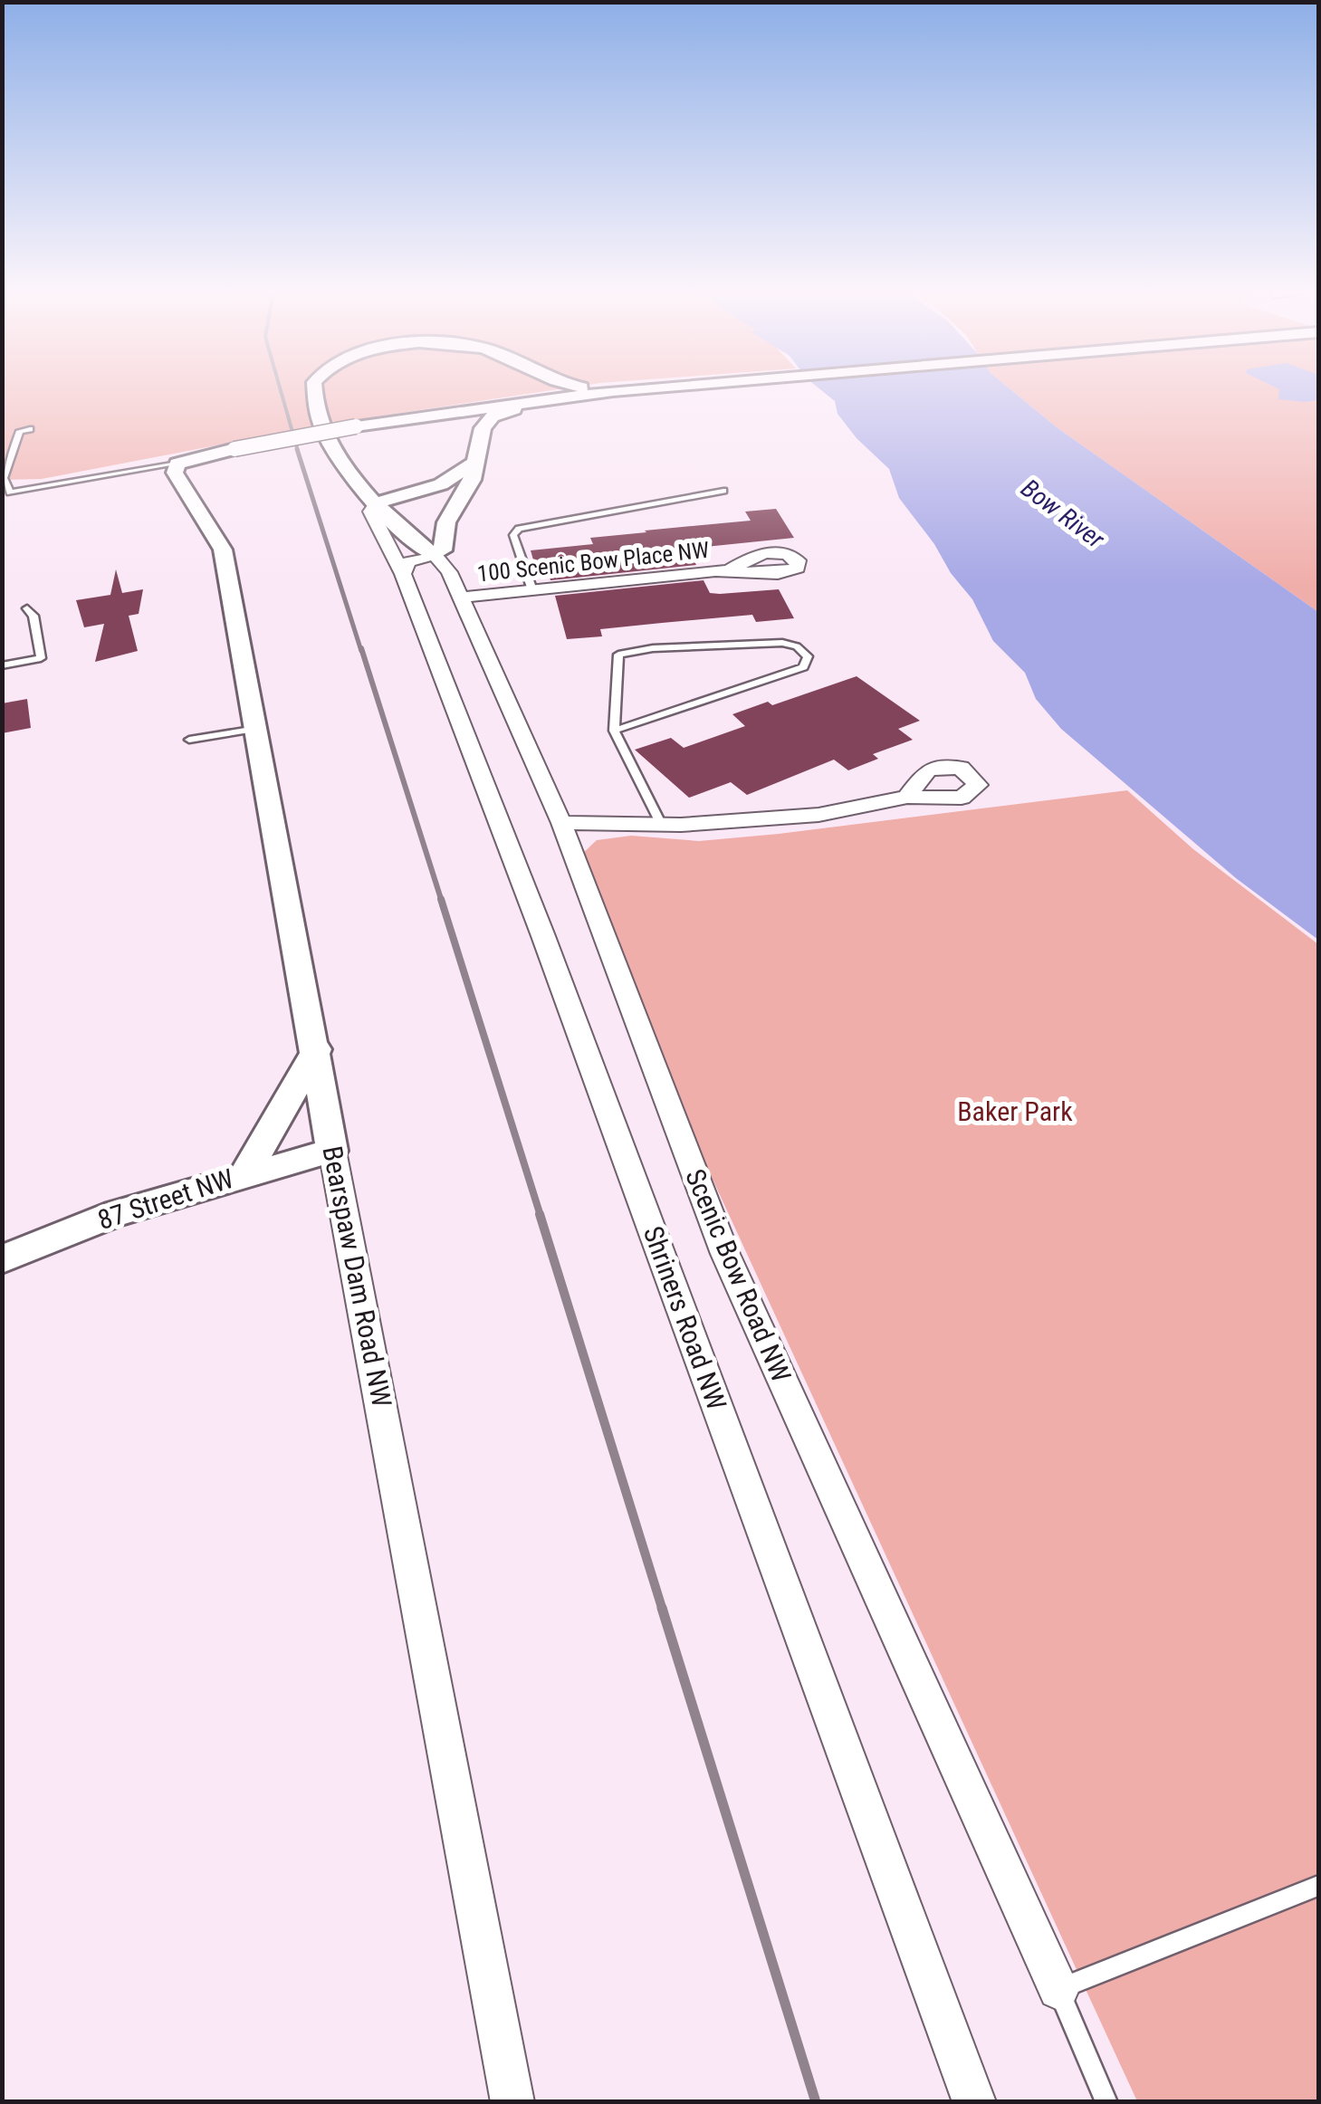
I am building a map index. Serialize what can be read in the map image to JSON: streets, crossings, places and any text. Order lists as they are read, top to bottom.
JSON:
{
  "streets": {
    "street": [
      "100 Scenic Bow Place NW",
      "87 Street NW",
      "Scenic Bow Road NW",
      "Bearspaw Dam Road NW",
      "Shriners Road NW"
    ]
  },
  "crossings": [
    ["100 Scenic Bow Place NW", "Scenic Bow Road NW"],
    ["87 Street NW", "Bearspaw Dam Road NW"]
  ],
  "water": ["Bow River"],
  "parks": ["Baker Park"]
}
